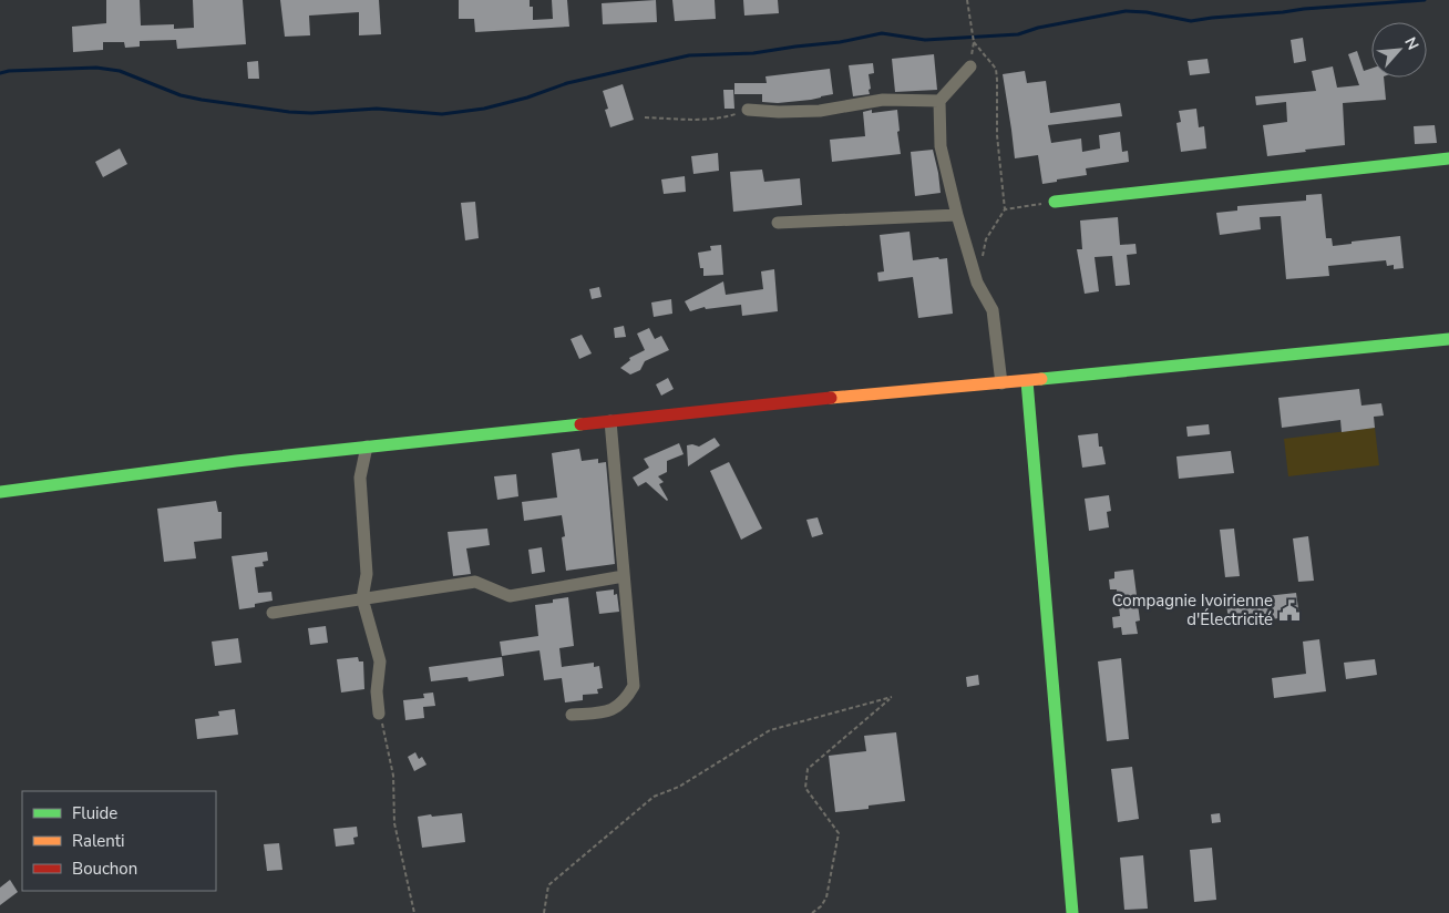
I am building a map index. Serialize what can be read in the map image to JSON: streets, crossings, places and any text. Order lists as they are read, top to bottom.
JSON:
{
  "places": {
    "public building": ["Compagnie Ivoirienne d'Électricité"]
  },
  "legend": ["Fluide", "Ralenti", "Bouchon"],
  "north": "top right"
}
